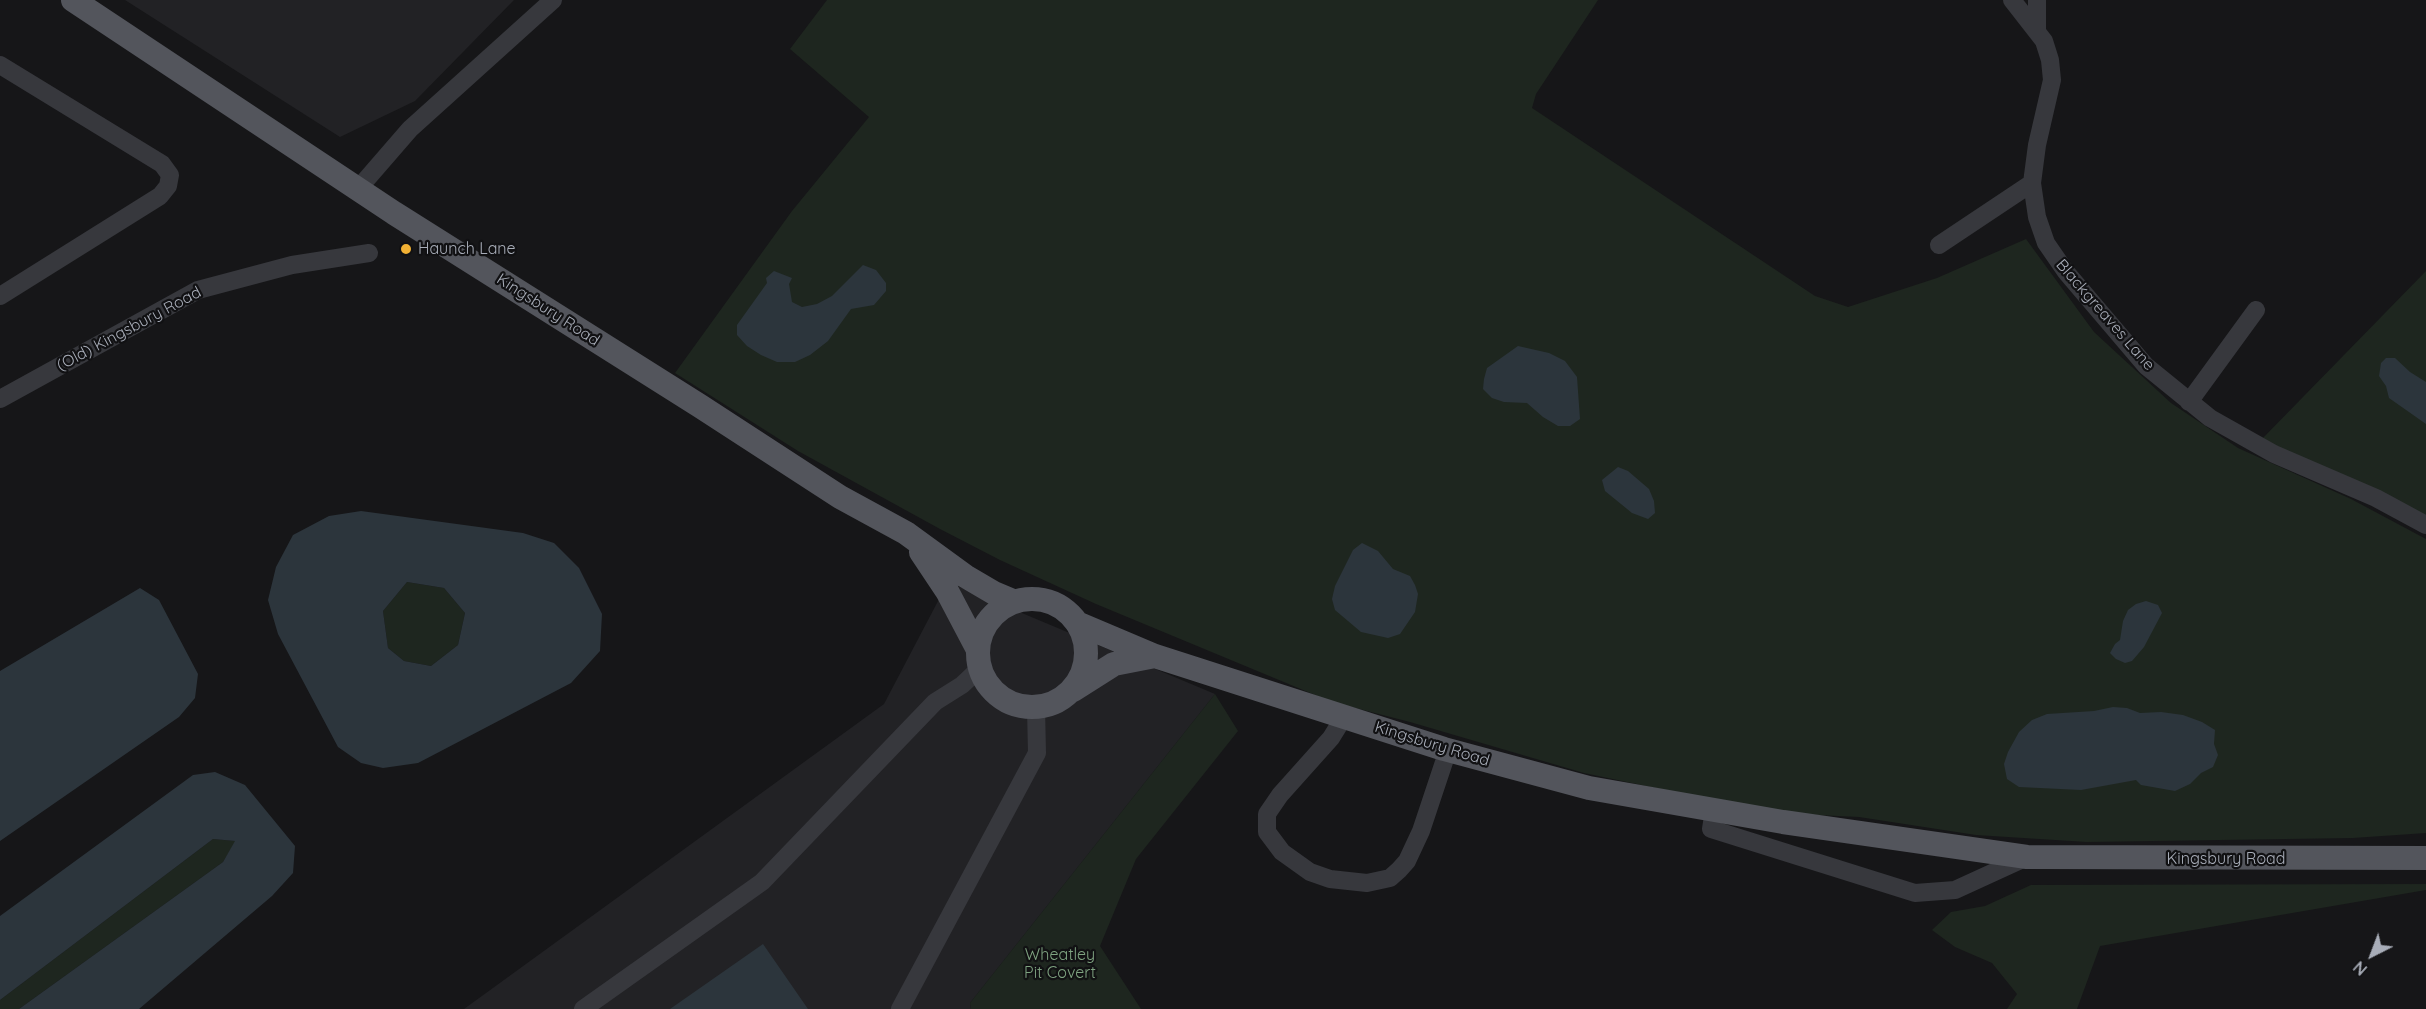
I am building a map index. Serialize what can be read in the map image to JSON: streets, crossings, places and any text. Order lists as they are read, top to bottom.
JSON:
{
  "streets": {
    "main road": ["Kingsbury Road"],
    "street": ["Blackgreaves Lane", "(Old) Kingsbury Road"]
  },
  "parks": ["Wheatley Pit Covert"],
  "places": ["Haunch Lane"],
  "north": "bottom left"
}
